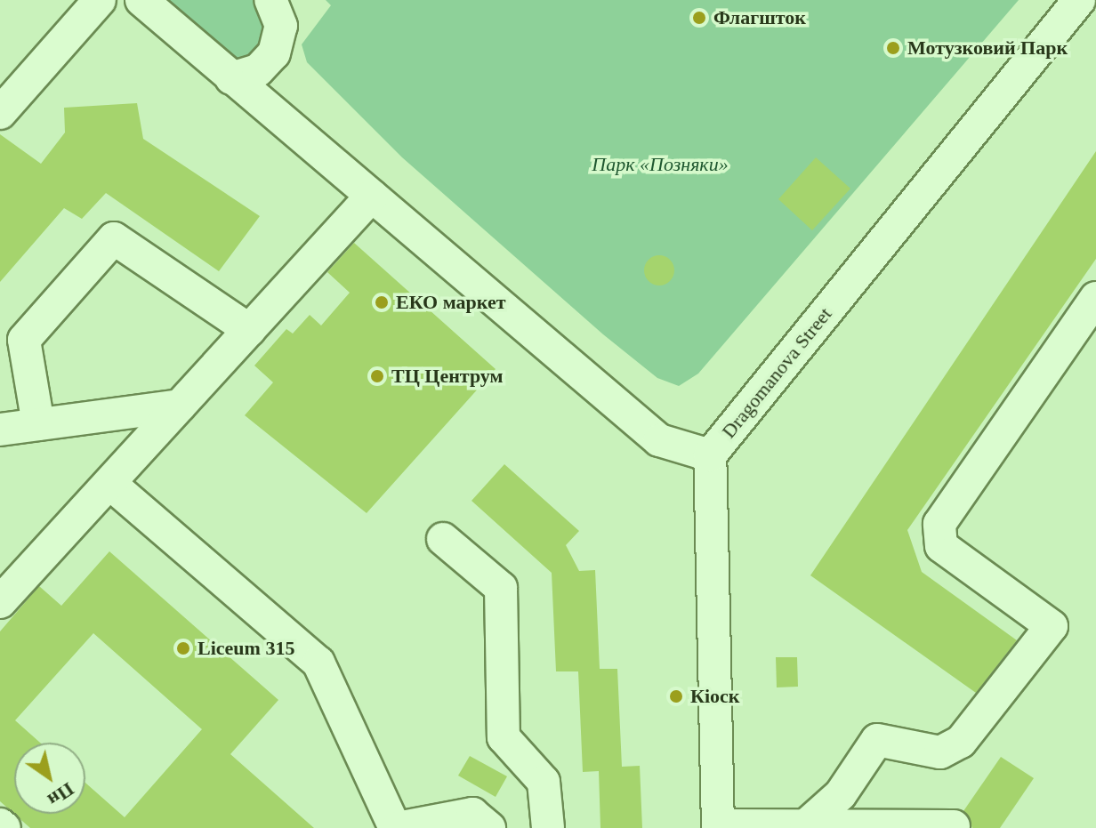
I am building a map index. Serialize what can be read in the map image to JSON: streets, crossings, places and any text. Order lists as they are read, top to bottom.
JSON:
{
  "streets": {
    "street": ["Dragomanova Street"]
  },
  "parks": ["Парк «Позняки»"],
  "places": [
    "Флагшток",
    "Мотузковий Парк",
    "ЕКО маркет",
    "ТЦ Центрум",
    "Liceum 315",
    "Кіоск"
  ],
  "north": "bottom right"
}
